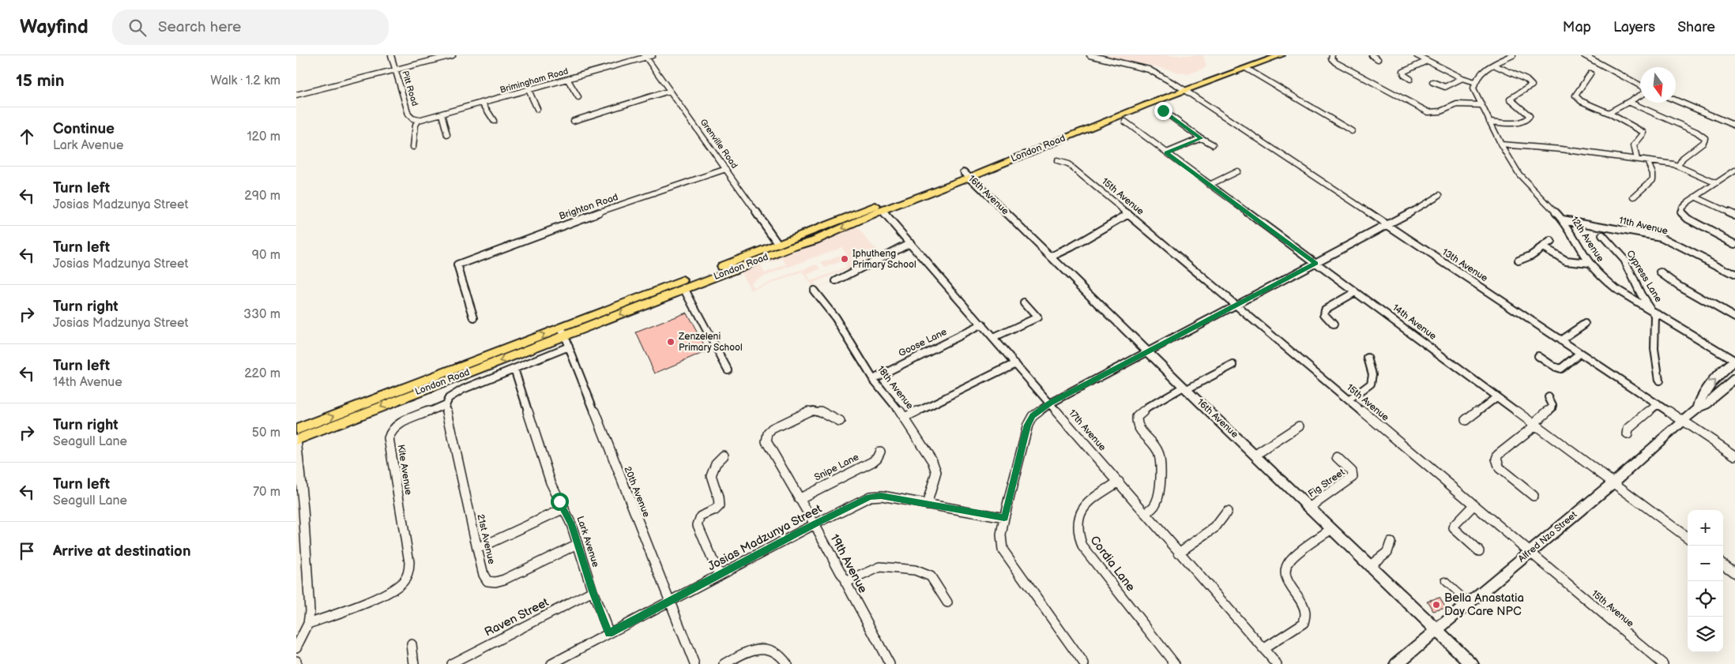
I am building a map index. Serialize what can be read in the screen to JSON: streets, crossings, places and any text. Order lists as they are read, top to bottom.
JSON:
{
  "streets": {
    "main road": ["London Road"],
    "street": [
      "Brimingham Road",
      "Pitt Road",
      "Grenville Road",
      "16th Avenue",
      "15th Avenue",
      "Brighton Road",
      "11th Avenue",
      "12th Avenue",
      "13th Avenue",
      "Cypress Lane",
      "14th Avenue",
      "Goose Lane",
      "18th Avenue",
      "17th Avenue",
      "Snipe Lane",
      "Kite Avenue",
      "Fig Street",
      "20th Avenue",
      "Alfred Nzo Street",
      "Josias Madzunya Street",
      "21st Avenue",
      "Lark Avenue",
      "19th Avenue",
      "Cordia Lane",
      "Raven Street"
    ]
  },
  "crossings": [
    ["Brimingham Road", "Pitt Road"],
    ["Brimingham Road", "Grenville Road"],
    ["Grenville Road", "London Road"],
    ["Grenville Road", "Brighton Road"],
    ["London Road", "16th Avenue"],
    ["London Road", "13th Avenue"],
    ["London Road", "17th Avenue"],
    ["London Road", "20th Avenue"],
    ["16th Avenue", "Fig Street"],
    ["16th Avenue", "Alfred Nzo Street"],
    ["15th Avenue", "Alfred Nzo Street"],
    ["11th Avenue", "12th Avenue"],
    ["12th Avenue", "Cypress Lane"],
    ["12th Avenue", "Alfred Nzo Street"],
    ["13th Avenue", "Alfred Nzo Street"],
    ["14th Avenue", "Alfred Nzo Street"],
    ["Goose Lane", "18th Avenue"],
    ["Goose Lane", "17th Avenue"],
    ["18th Avenue", "Josias Madzunya Street"],
    ["17th Avenue", "Cordia Lane"],
    ["Snipe Lane", "19th Avenue"],
    ["Kite Avenue", "20th Avenue"],
    ["Kite Avenue", "21st Avenue"],
    ["Kite Avenue", "Lark Avenue"],
    ["20th Avenue", "Josias Madzunya Street"],
    ["Josias Madzunya Street", "Lark Avenue"],
    ["Josias Madzunya Street", "19th Avenue"],
    ["21st Avenue", "Lark Avenue"],
    ["Lark Avenue", "Raven Street"]
  ],
  "places": ["Iphutheng Primary School", "Zenzeleni Primary School", "Bella Anastatia Day Care NPC"],
  "north": "bottom",
  "page": {
    "header": "Wayfind",
    "search": "Search here",
    "nav": ["Map", "Layers", "Share"],
    "heading": ["15 min", "Walk · 1.2 km"],
    "list": [
      ["Continue", "Lark Avenue", "120 m"],
      ["Turn left", "Josias Madzunya Street", "290 m"],
      ["Turn left", "Josias Madzunya Street", "90 m"],
      ["Turn right", "Josias Madzunya Street", "330 m"],
      ["Turn left", "14th Avenue", "220 m"],
      ["Turn right", "Seagull Lane", "50 m"],
      ["Turn left", "Seagull Lane", "70 m"],
      "Arrive at destination"
    ],
    "map_buttons": ["+", "−"]
  }
}
